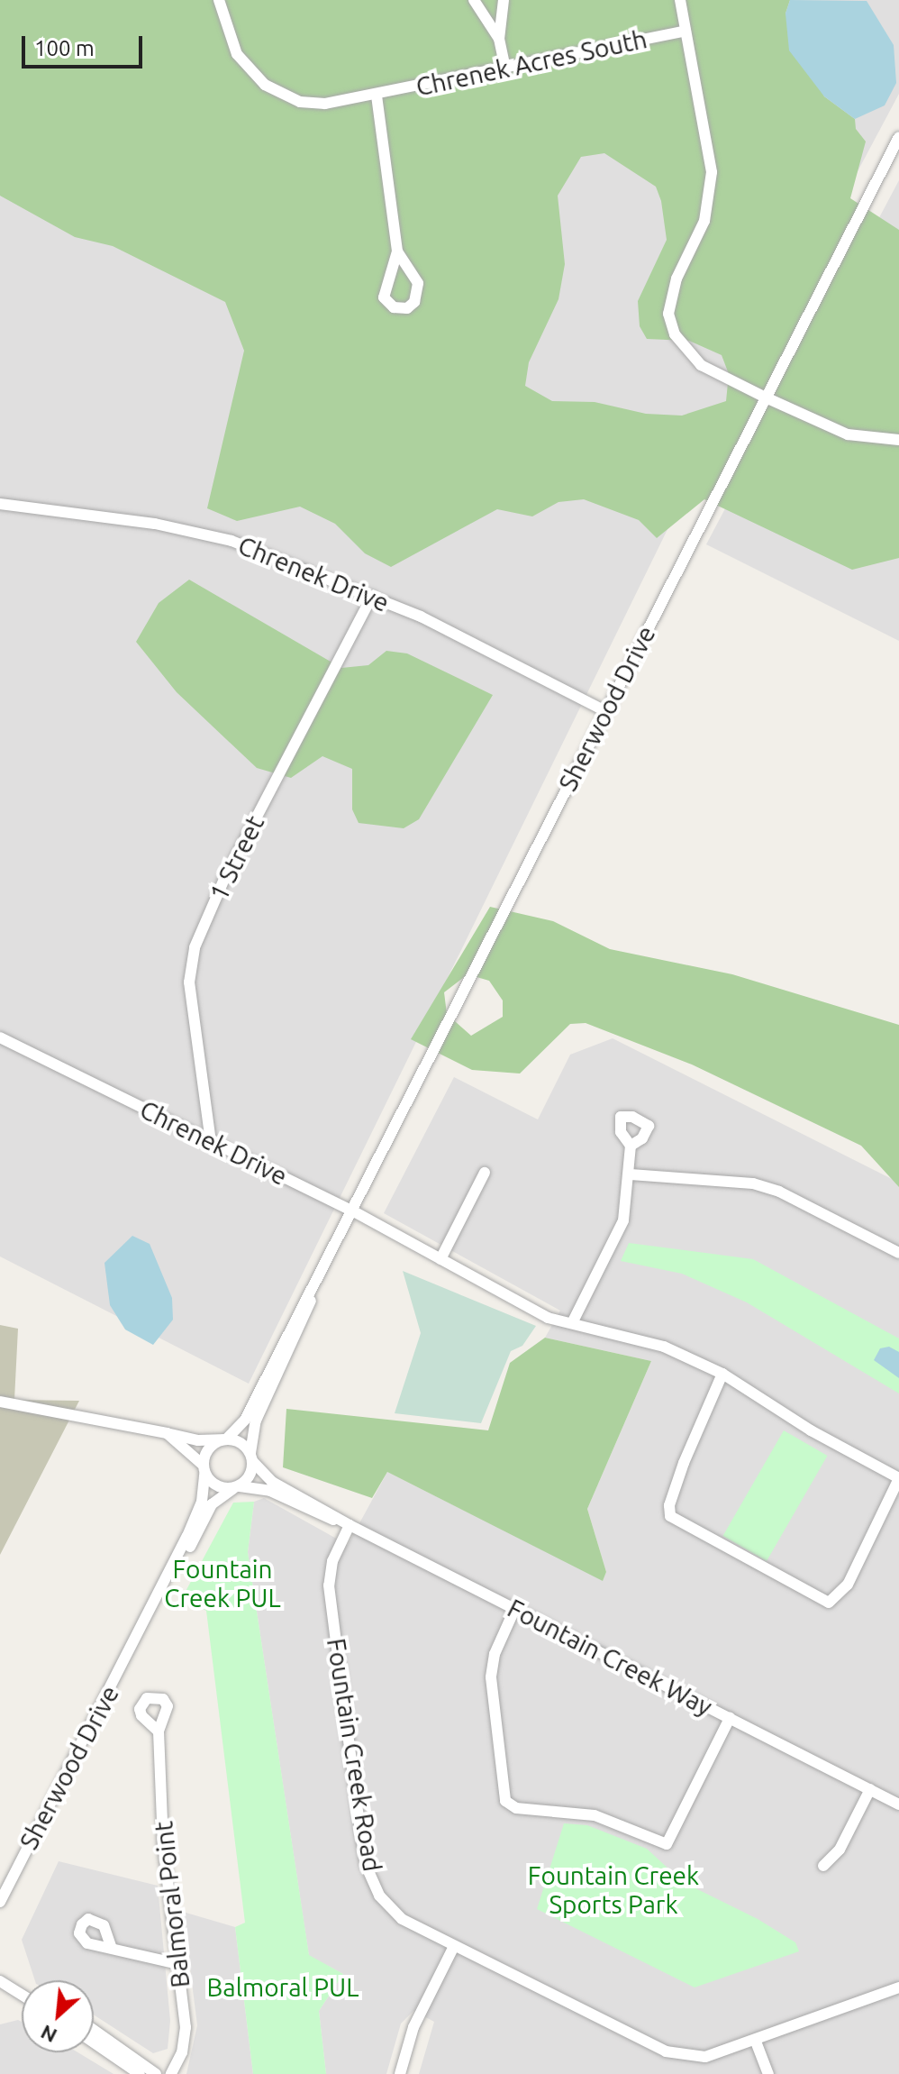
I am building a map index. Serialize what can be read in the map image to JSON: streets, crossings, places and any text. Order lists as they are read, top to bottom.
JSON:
{
  "streets": {
    "street": [
      "Chrenek Acres South",
      "Chrenek Drive",
      "Sherwood Drive",
      "1 Street",
      "Fountain Creek Way",
      "Fountain Creek Road",
      "Balmoral Point"
    ]
  },
  "crossings": [
    ["Chrenek Drive", "Sherwood Drive"],
    ["Chrenek Drive", "1 Street"],
    ["Sherwood Drive", "Fountain Creek Way"],
    ["Fountain Creek Way", "Fountain Creek Road"]
  ],
  "parks": ["Fountain Creek PUL", "Fountain Creek Sports Park", "Balmoral PUL"],
  "scale_bar": "100 m",
  "north": "bottom left"
}
